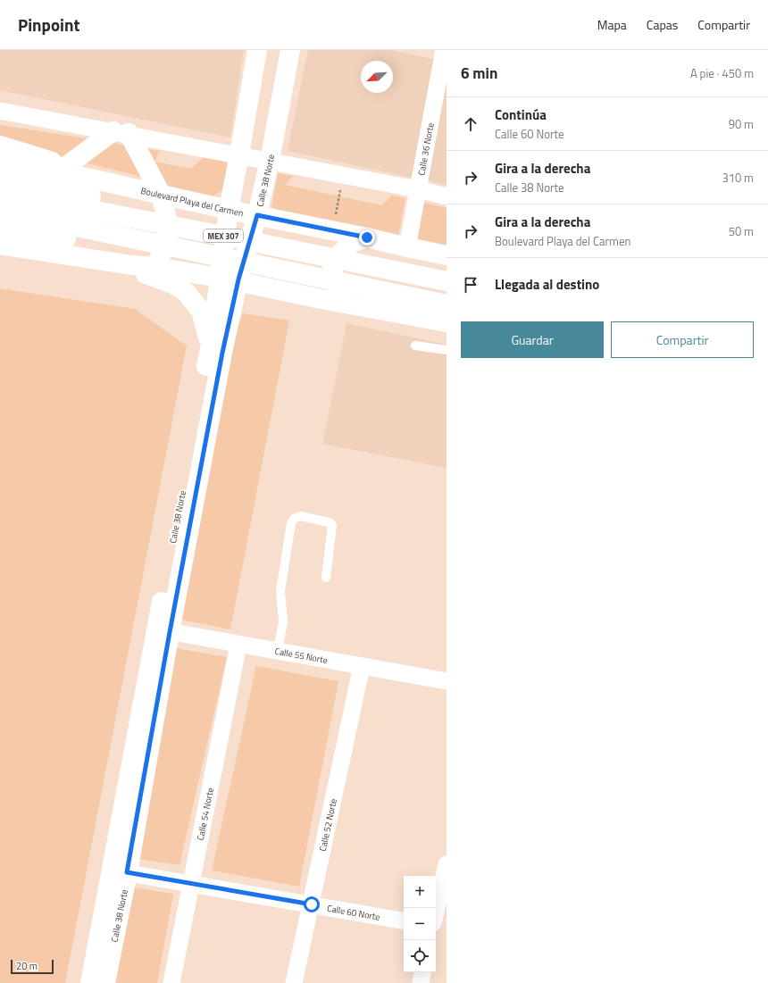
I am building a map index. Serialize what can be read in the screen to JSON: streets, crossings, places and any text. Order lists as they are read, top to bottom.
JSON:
{
  "streets": {
    "main road": ["Calle 38 Norte", "Boulevard Playa del Carmen", "MEX 307"],
    "street": [
      "Calle 36 Norte",
      "Calle 55 Norte",
      "Calle 54 Norte",
      "Calle 52 Norte",
      "Calle 60 Norte"
    ]
  },
  "crossings": [
    ["Calle 36 Norte", "Boulevard Playa del Carmen"],
    ["Calle 38 Norte", "Boulevard Playa del Carmen"],
    ["Calle 38 Norte", "Calle 55 Norte"],
    ["Calle 38 Norte", "Calle 60 Norte"],
    ["Calle 55 Norte", "Calle 54 Norte"],
    ["Calle 55 Norte", "Calle 52 Norte"],
    ["Calle 54 Norte", "Calle 60 Norte"],
    ["Calle 52 Norte", "Calle 60 Norte"]
  ],
  "scale_bar": "20 m",
  "north": "bottom left",
  "page": {
    "header": "Pinpoint",
    "nav": ["Mapa", "Capas", "Compartir"],
    "heading": ["6 min", "A pie · 450 m"],
    "list": [
      ["Continúa", "Calle 60 Norte", "90 m"],
      ["Gira a la derecha", "Calle 38 Norte", "310 m"],
      ["Gira a la derecha", "Boulevard Playa del Carmen", "50 m"],
      "Llegada al destino"
    ],
    "buttons": ["Guardar", "Compartir"],
    "map_buttons": ["+", "−"],
    "scale": "20 m"
  }
}
